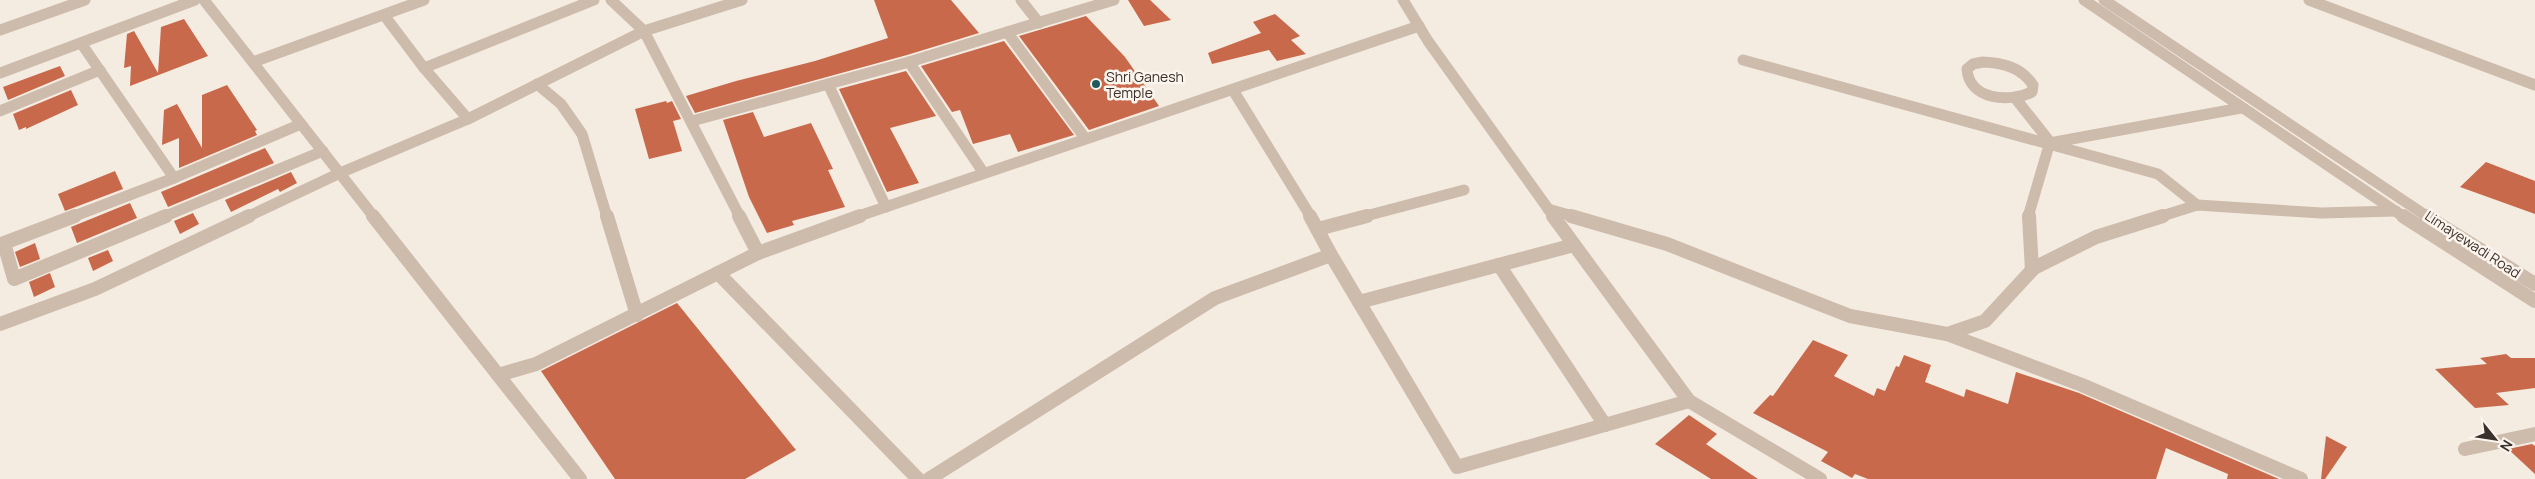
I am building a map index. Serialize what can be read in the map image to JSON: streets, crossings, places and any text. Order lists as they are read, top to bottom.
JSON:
{
  "streets": {
    "street": ["Limayewadi Road"]
  },
  "places": ["Shri Ganesh Temple"],
  "north": "bottom right"
}
